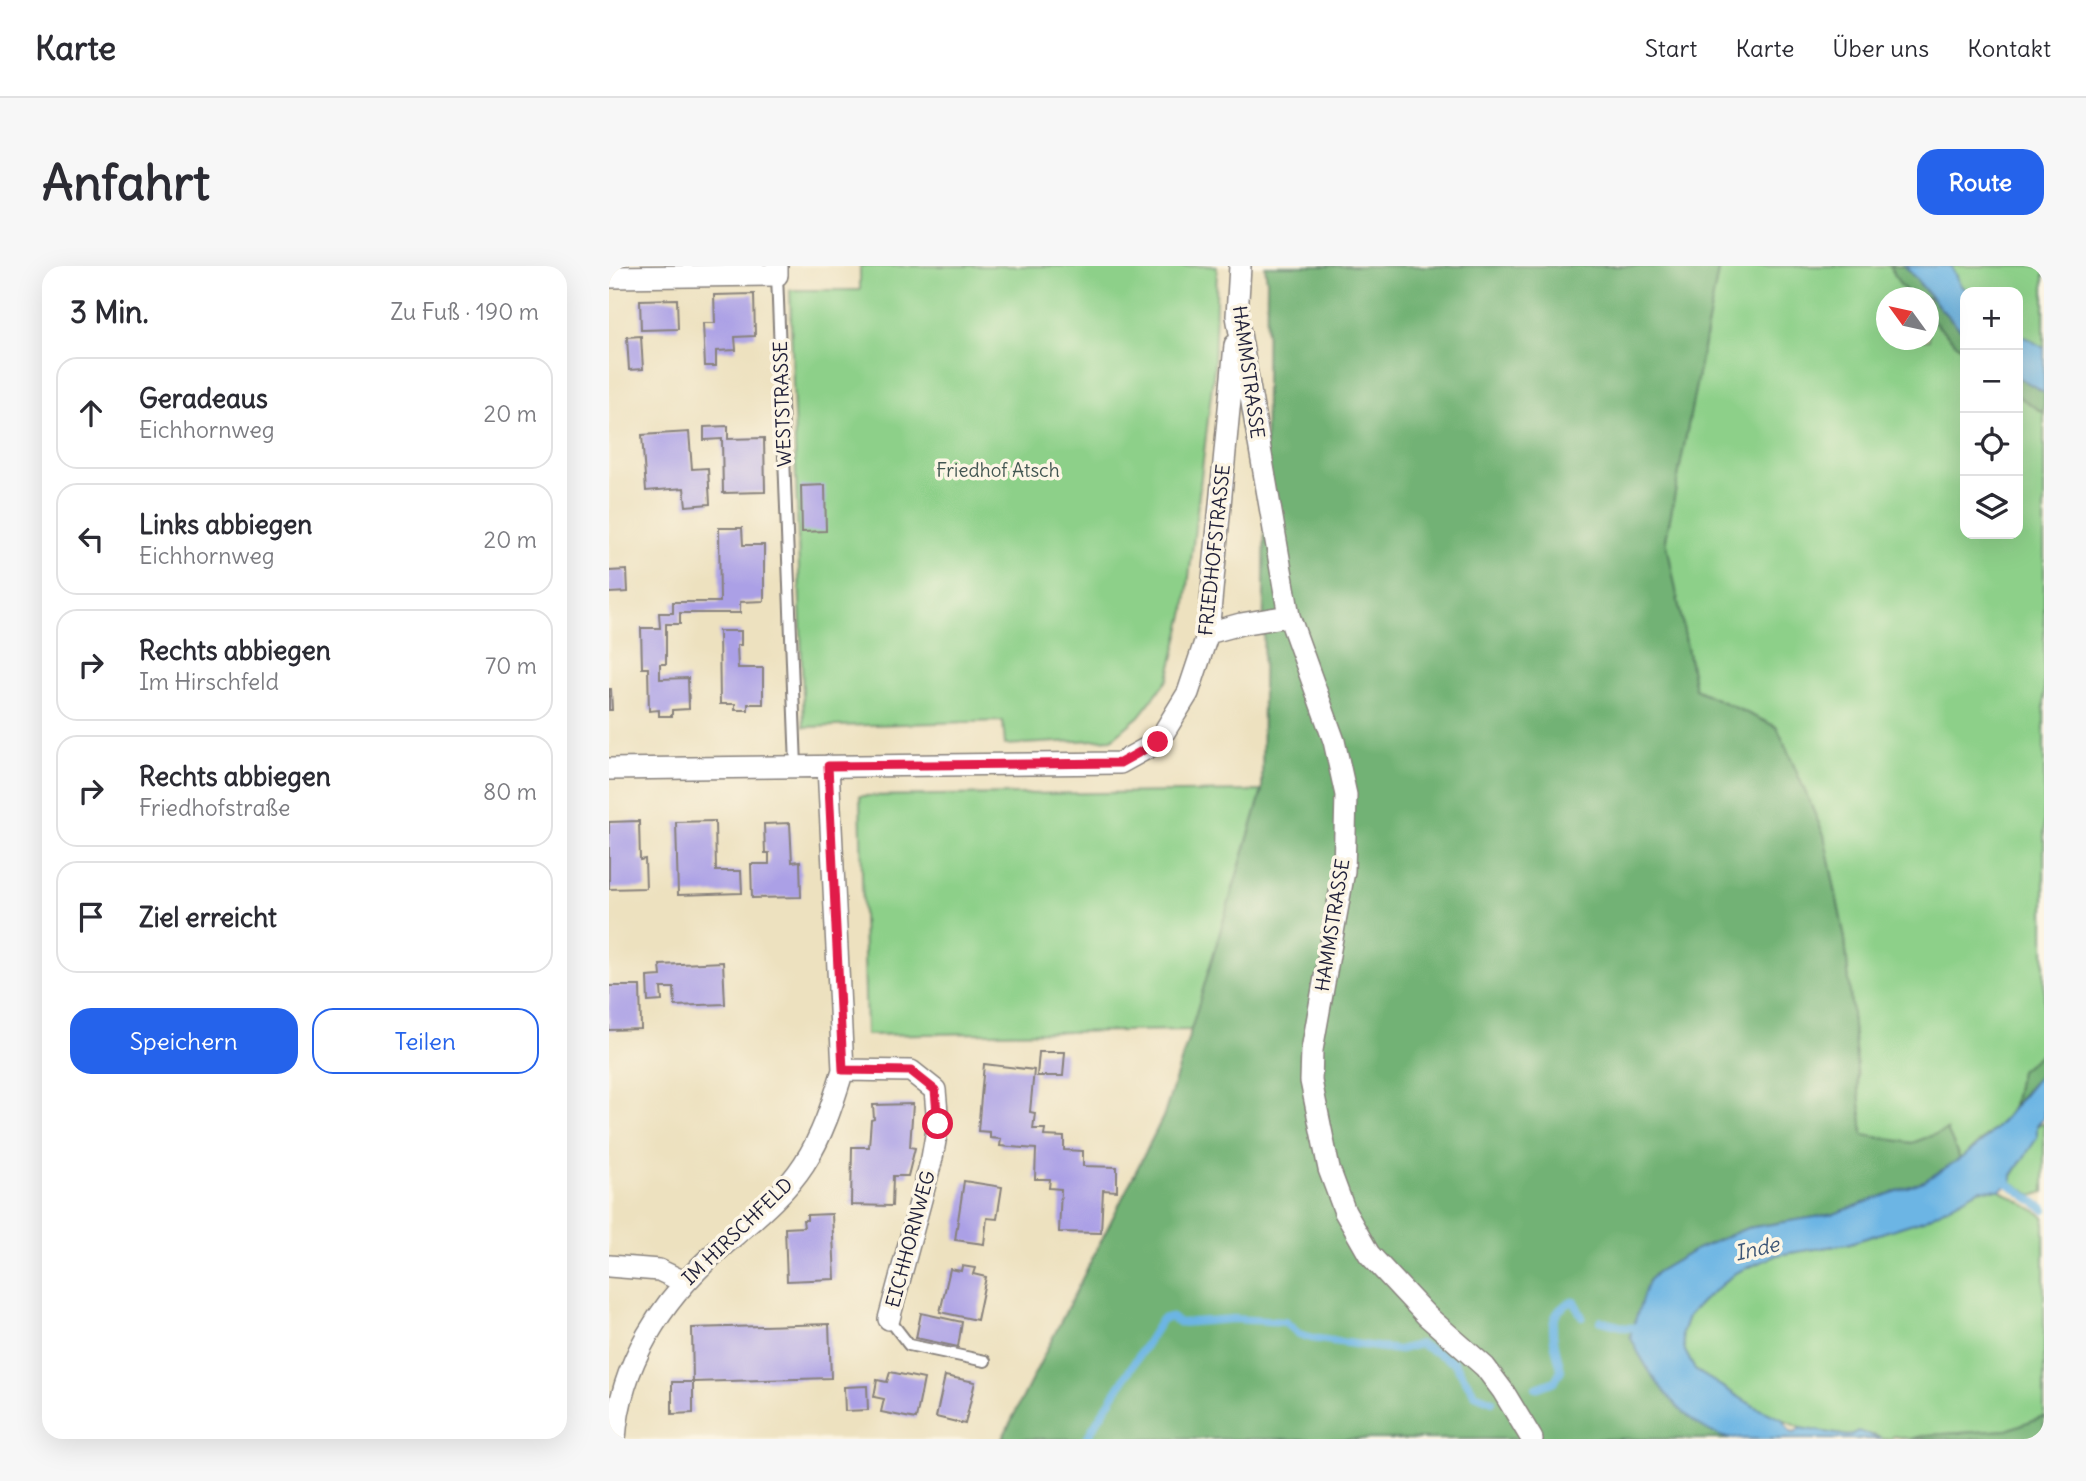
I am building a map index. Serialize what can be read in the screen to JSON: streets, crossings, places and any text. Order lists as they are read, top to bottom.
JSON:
{
  "streets": {
    "street": [
      "HAMMSTRASSE",
      "WESTSTRASSE",
      "FRIEDHOFSTRASSE",
      "IM HIRSCHFELD",
      "EICHHORNWEG"
    ]
  },
  "crossings": [
    ["HAMMSTRASSE", "FRIEDHOFSTRASSE"],
    ["WESTSTRASSE", "FRIEDHOFSTRASSE"],
    ["FRIEDHOFSTRASSE", "IM HIRSCHFELD"],
    ["IM HIRSCHFELD", "EICHHORNWEG"]
  ],
  "water": ["Inde"],
  "parks": ["Friedhof Atsch"],
  "north": "top left",
  "page": {
    "header": "Karte",
    "nav": [
      "Start",
      "Karte",
      "Über uns",
      "Kontakt"
    ],
    "buttons": [
      "Route",
      ["Speichern", "Teilen"]
    ],
    "title": "Anfahrt",
    "heading": ["3 Min.", "Zu Fuß · 190 m"],
    "map_buttons": ["+", "−"],
    "list": [
      ["Geradeaus", "Eichhornweg", "20 m"],
      ["Links abbiegen", "Eichhornweg", "20 m"],
      ["Rechts abbiegen", "Im Hirschfeld", "70 m"],
      ["Rechts abbiegen", "Friedhofstraße", "80 m"],
      "Ziel erreicht"
    ]
  }
}
